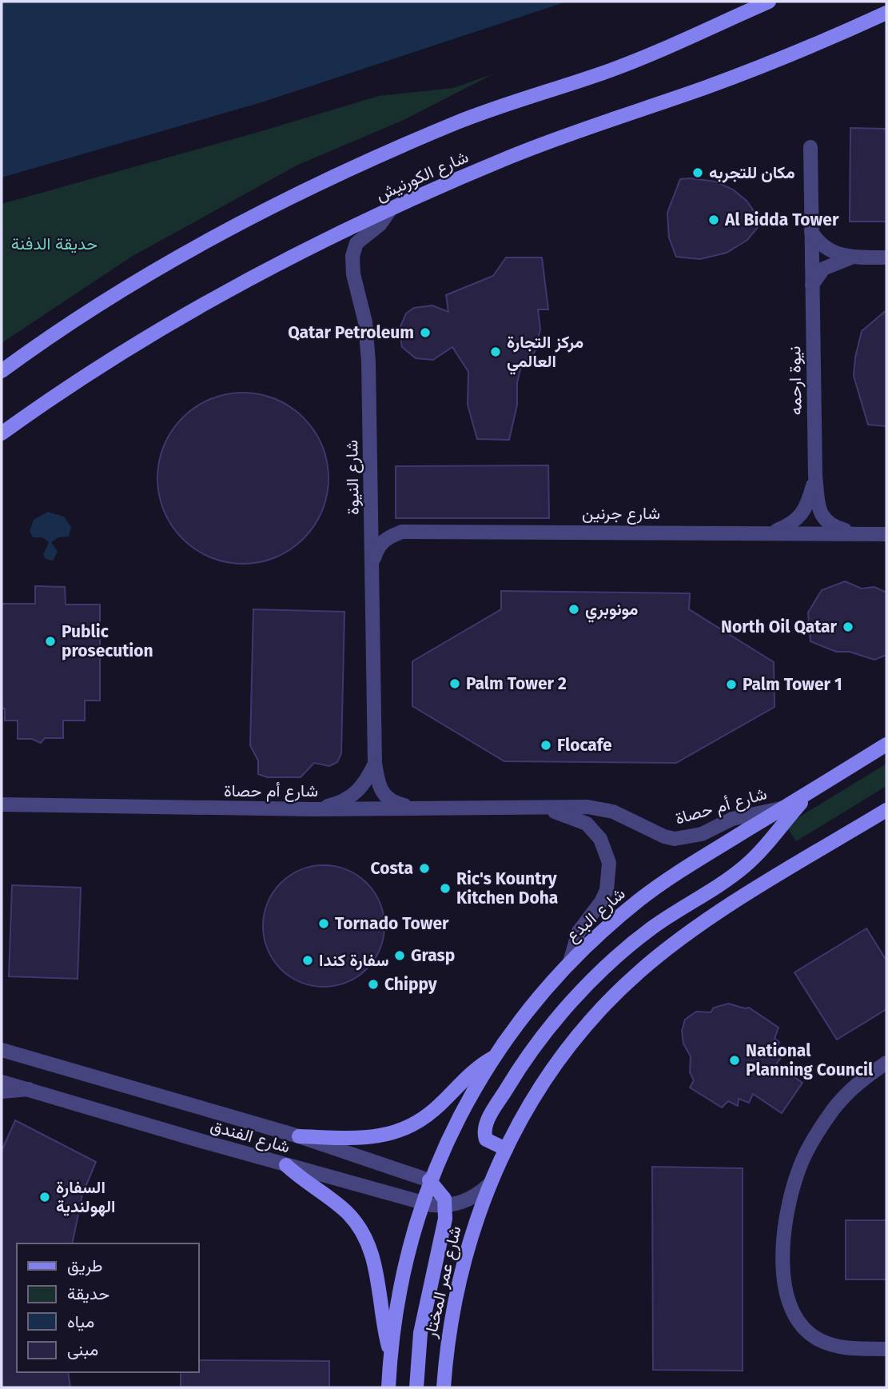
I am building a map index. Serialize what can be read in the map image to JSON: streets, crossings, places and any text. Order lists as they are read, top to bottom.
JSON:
{
  "streets": {
    "main road": ["شارع الكورنيش", "شارع البدع", "شارع عمر المختار"],
    "street": [
      "نيوة ارحمه",
      "شارع النيوة",
      "شارع جرنين",
      "شارع أم حصاة",
      "شارع الفندق"
    ]
  },
  "crossings": [
    ["شارع الكورنيش", "شارع النيوة"],
    ["نيوة ارحمه", "شارع جرنين"],
    ["شارع النيوة", "شارع جرنين"],
    ["شارع النيوة", "شارع أم حصاة"],
    ["شارع أم حصاة", "شارع البدع"],
    ["شارع البدع", "شارع الفندق"],
    ["شارع الفندق", "شارع عمر المختار"]
  ],
  "parks": ["حديقة الدفنة"],
  "places": [
    "مكان للتجربه",
    "Al Bidda Tower",
    "Qatar Petroleum",
    "مركز التجارة العالمي",
    "مونوبري",
    "North Oil Qatar",
    "Public prosecution",
    "Palm Tower 2",
    "Palm Tower 1",
    "Flocafe",
    "Costa",
    "Ric's Kountry Kitchen Doha",
    "Tornado Tower",
    "Grasp",
    "سفارة كندا",
    "Chippy",
    "National Planning Council",
    "السفارة الهولندية"
  ],
  "legend": [
    "طريق",
    "حديقة",
    "مياه",
    "مبنى"
  ]
}
